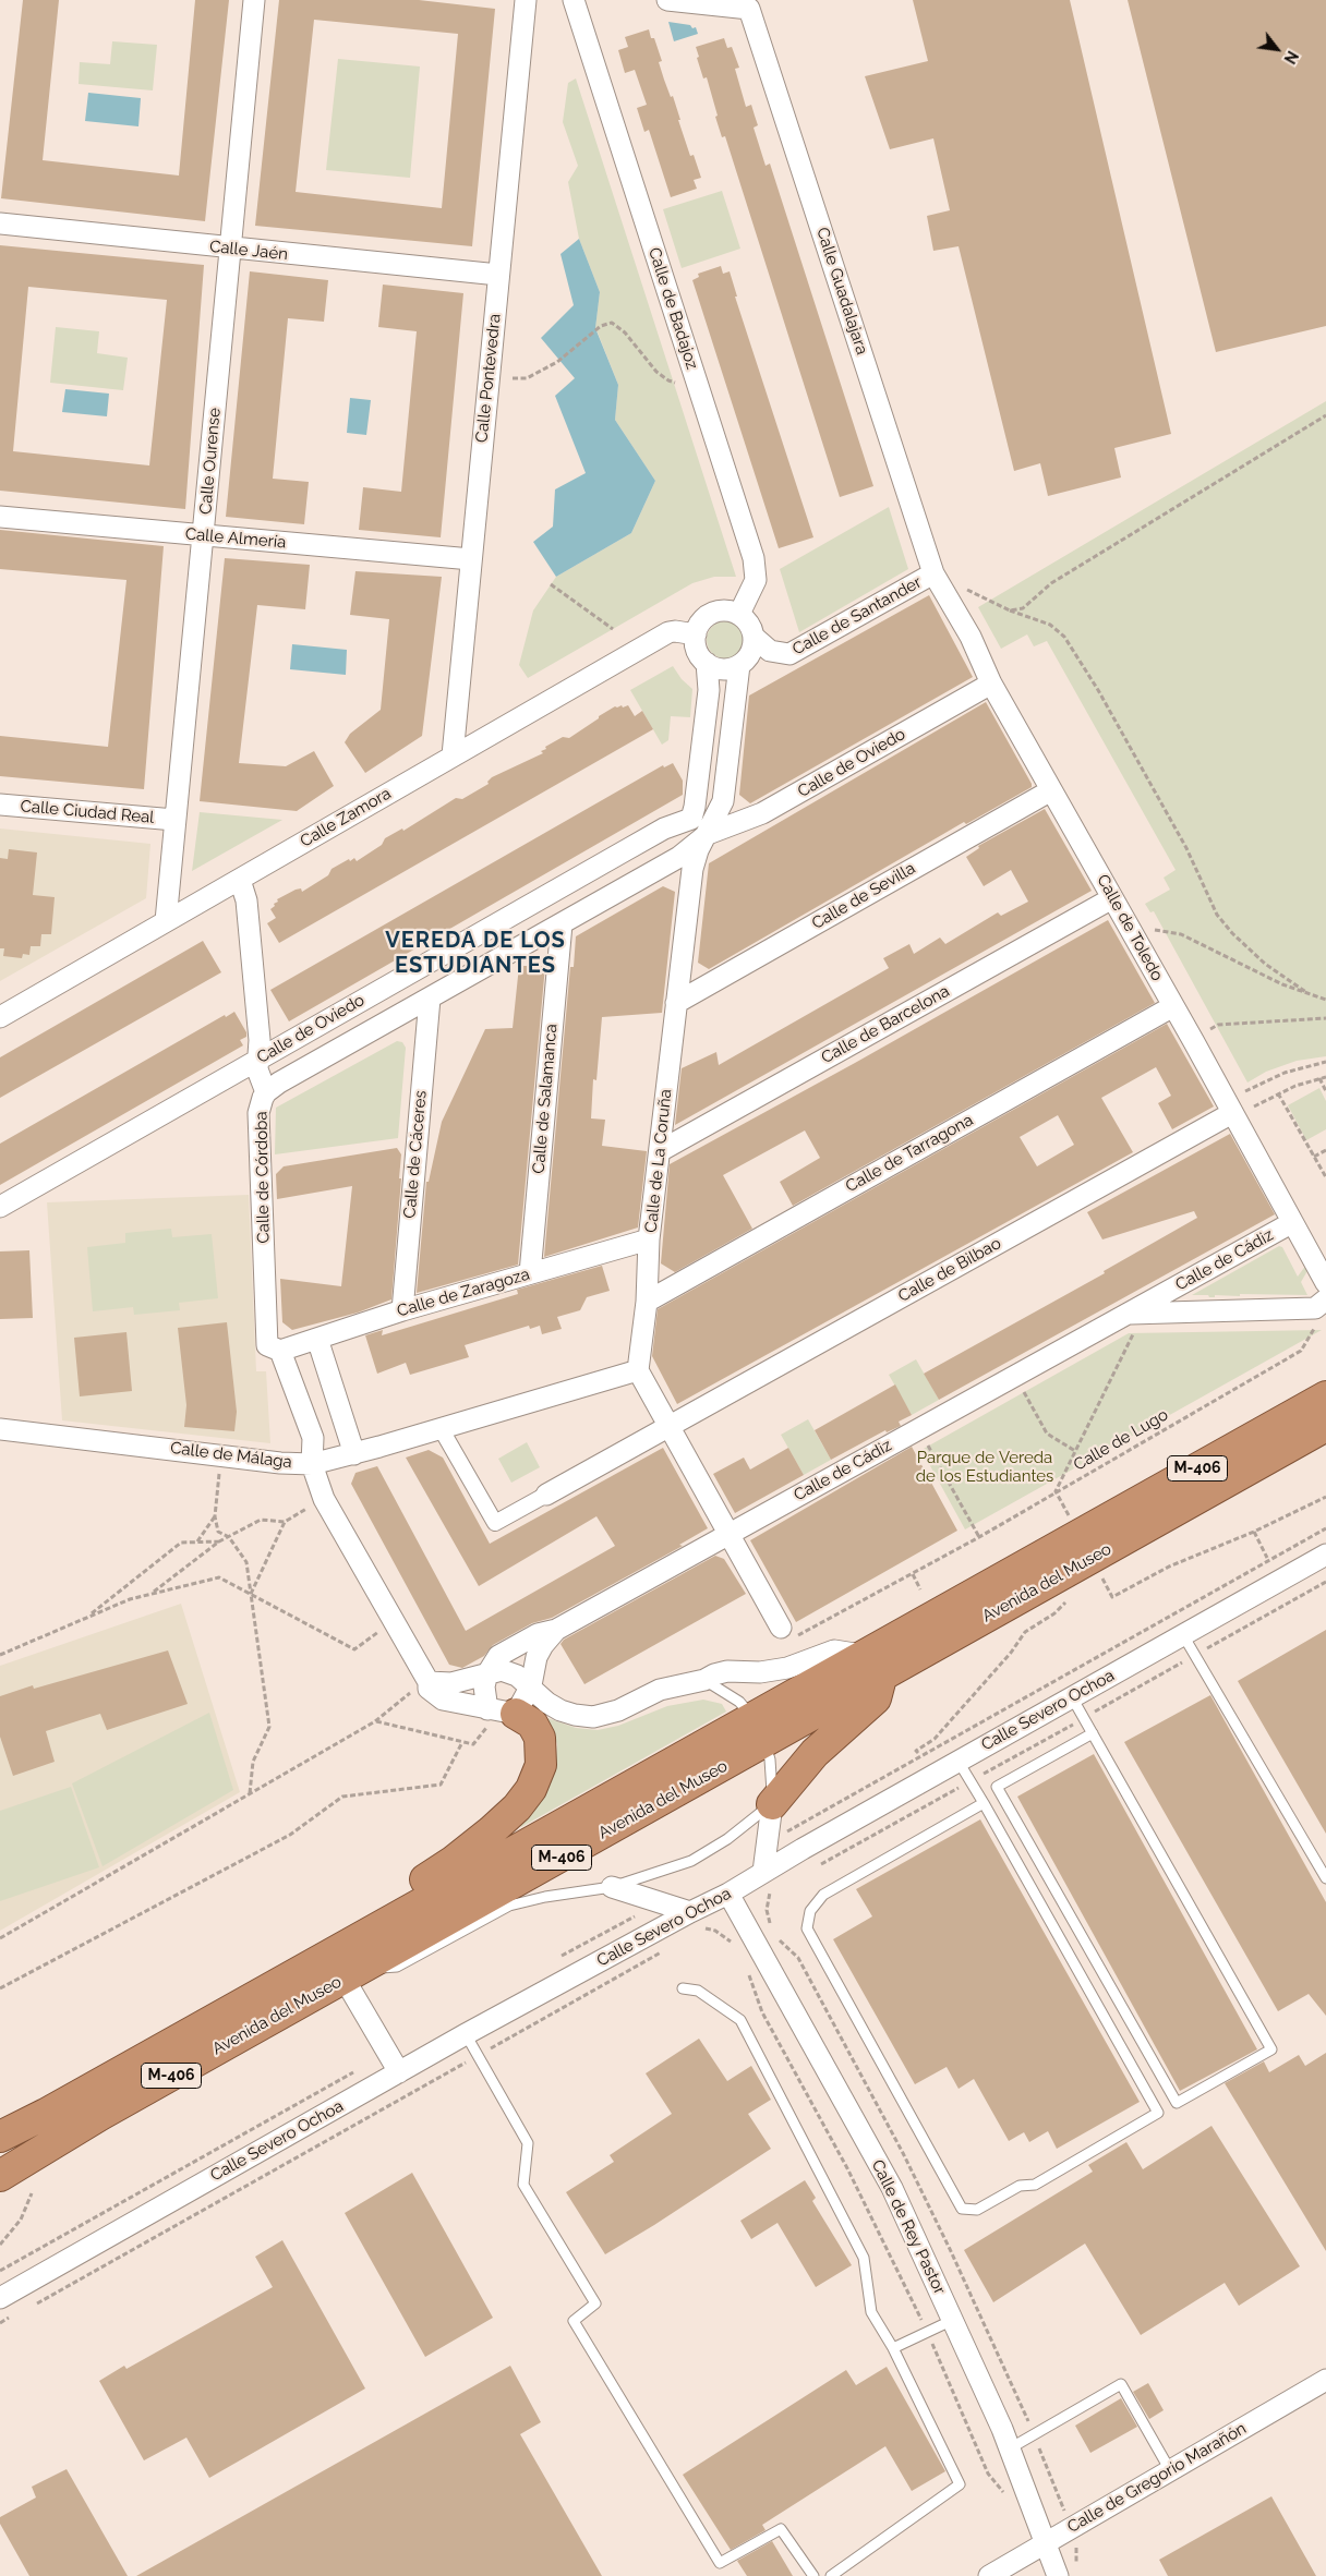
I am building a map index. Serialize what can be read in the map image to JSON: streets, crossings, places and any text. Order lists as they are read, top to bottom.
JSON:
{
  "streets": {
    "highway": ["M-406", "Avenida del Museo"],
    "street": [
      "Calle Jaén",
      "Calle Guadalajara",
      "Calle de Badajoz",
      "Calle Pontevedra",
      "Calle Ourense",
      "Calle Almería",
      "Calle de Santander",
      "Calle de Oviedo",
      "Calle Ciudad Real",
      "Calle Zamora",
      "Calle de Sevilla",
      "Calle de Toledo",
      "Calle de Barcelona",
      "Calle de Salamanca",
      "Calle de Tarragona",
      "Calle de Cáceres",
      "Calle de La Coruña",
      "Calle de Córdoba",
      "Calle de Cádiz",
      "Calle de Bilbao",
      "Calle de Zaragoza",
      "Calle de Málaga",
      "Calle Severo Ochoa",
      "Calle de Rey Pastor",
      "Calle de Gregorio Marañón"
    ],
    "path": ["Calle de Lugo"]
  },
  "crossings": [
    ["Calle Jaén", "Calle Pontevedra"],
    ["Calle Jaén", "Calle Ourense"],
    ["Calle Guadalajara", "Calle de Santander"],
    ["Calle Guadalajara", "Calle de Toledo"],
    ["Calle de Badajoz", "Calle de Santander"],
    ["Calle de Badajoz", "Calle Zamora"],
    ["Calle de Badajoz", "Calle de La Coruña"],
    ["Calle Pontevedra", "Calle Almería"],
    ["Calle Pontevedra", "Calle Zamora"],
    ["Calle Ourense", "Calle Almería"],
    ["Calle Ourense", "Calle Ciudad Real"],
    ["Calle Ourense", "Calle Zamora"],
    ["Calle de Santander", "Calle Zamora"],
    ["Calle de Santander", "Calle de Toledo"],
    ["Calle de Santander", "Calle de La Coruña"],
    ["Calle de Oviedo", "Calle de Toledo"],
    ["Calle de Oviedo", "Calle de Salamanca"],
    ["Calle de Oviedo", "Calle de Cáceres"],
    ["Calle de Oviedo", "Calle de La Coruña"],
    ["Calle de Oviedo", "Calle de Córdoba"],
    ["Calle Zamora", "Calle de La Coruña"],
    ["Calle Zamora", "Calle de Córdoba"],
    ["Calle de Sevilla", "Calle de Toledo"],
    ["Calle de Sevilla", "Calle de La Coruña"],
    ["Calle de Toledo", "Calle de Barcelona"],
    ["Calle de Toledo", "Calle de Tarragona"],
    ["Calle de Toledo", "Calle de Cádiz"],
    ["Calle de Toledo", "Calle de Bilbao"],
    ["Calle de Barcelona", "Calle de La Coruña"],
    ["Calle de Salamanca", "Calle de Zaragoza"],
    ["Calle de Tarragona", "Calle de La Coruña"],
    ["Calle de Cáceres", "Calle de Zaragoza"],
    ["Calle de La Coruña", "Calle de Zaragoza"],
    ["Calle de Córdoba", "Calle de Zaragoza"],
    ["Calle de Córdoba", "Calle de Málaga"],
    ["Calle de Cádiz", "Calle de Málaga"],
    ["Calle Severo Ochoa", "Calle de Rey Pastor"],
    ["Calle de Rey Pastor", "Calle de Gregorio Marañón"]
  ],
  "districts": ["VEREDA DE LOS ESTUDIANTES"],
  "parks": ["Parque de Vereda de los Estudiantes"],
  "north": "bottom right"
}
